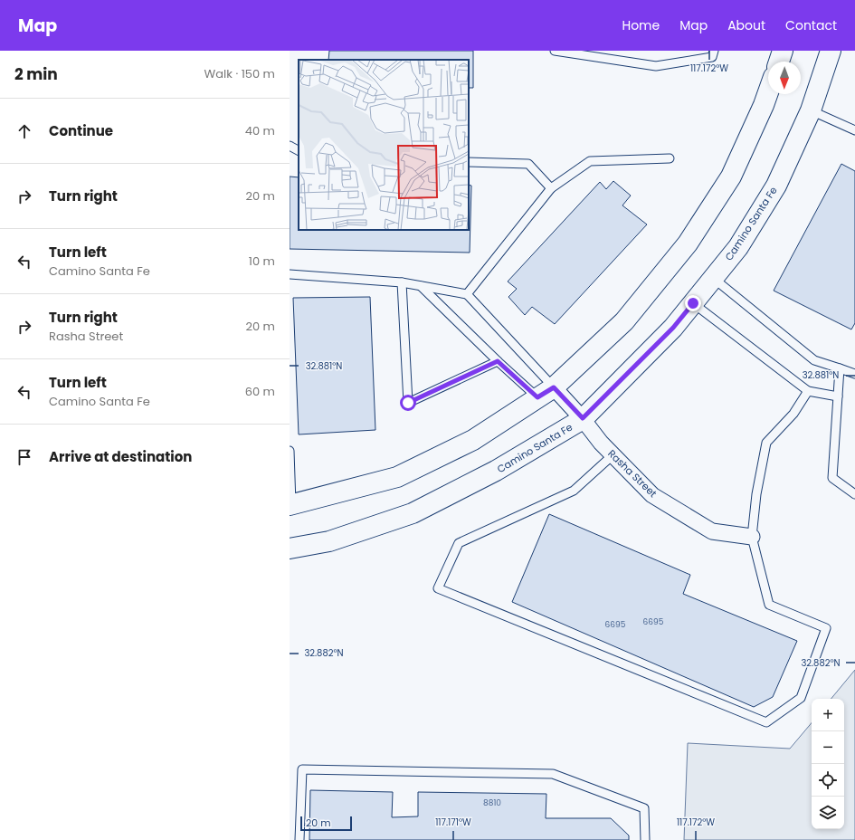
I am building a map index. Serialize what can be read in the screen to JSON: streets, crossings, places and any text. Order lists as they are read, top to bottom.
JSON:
{
  "streets": {
    "main road": ["Camino Santa Fe"],
    "street": ["Rasha Street"]
  },
  "crossings": [
    ["Camino Santa Fe", "Rasha Street"]
  ],
  "house_numbers": ["6695", "6695", "8810"],
  "scale_bar": "20 m",
  "north": "bottom",
  "page": {
    "header": "Map",
    "nav": [
      "Home",
      "Map",
      "About",
      "Contact"
    ],
    "heading": ["2 min", "Walk · 150 m"],
    "list": [
      ["Continue", "40 m"],
      ["Turn right", "20 m"],
      ["Turn left", "Camino Santa Fe", "10 m"],
      ["Turn right", "Rasha Street", "20 m"],
      ["Turn left", "Camino Santa Fe", "60 m"],
      "Arrive at destination"
    ],
    "map_buttons": ["+", "−"],
    "scale": "20 m"
  },
  "coordinates": [
    "117.172°W",
    "32.881°N",
    "32.882°N",
    "117.171°W"
  ]
}
